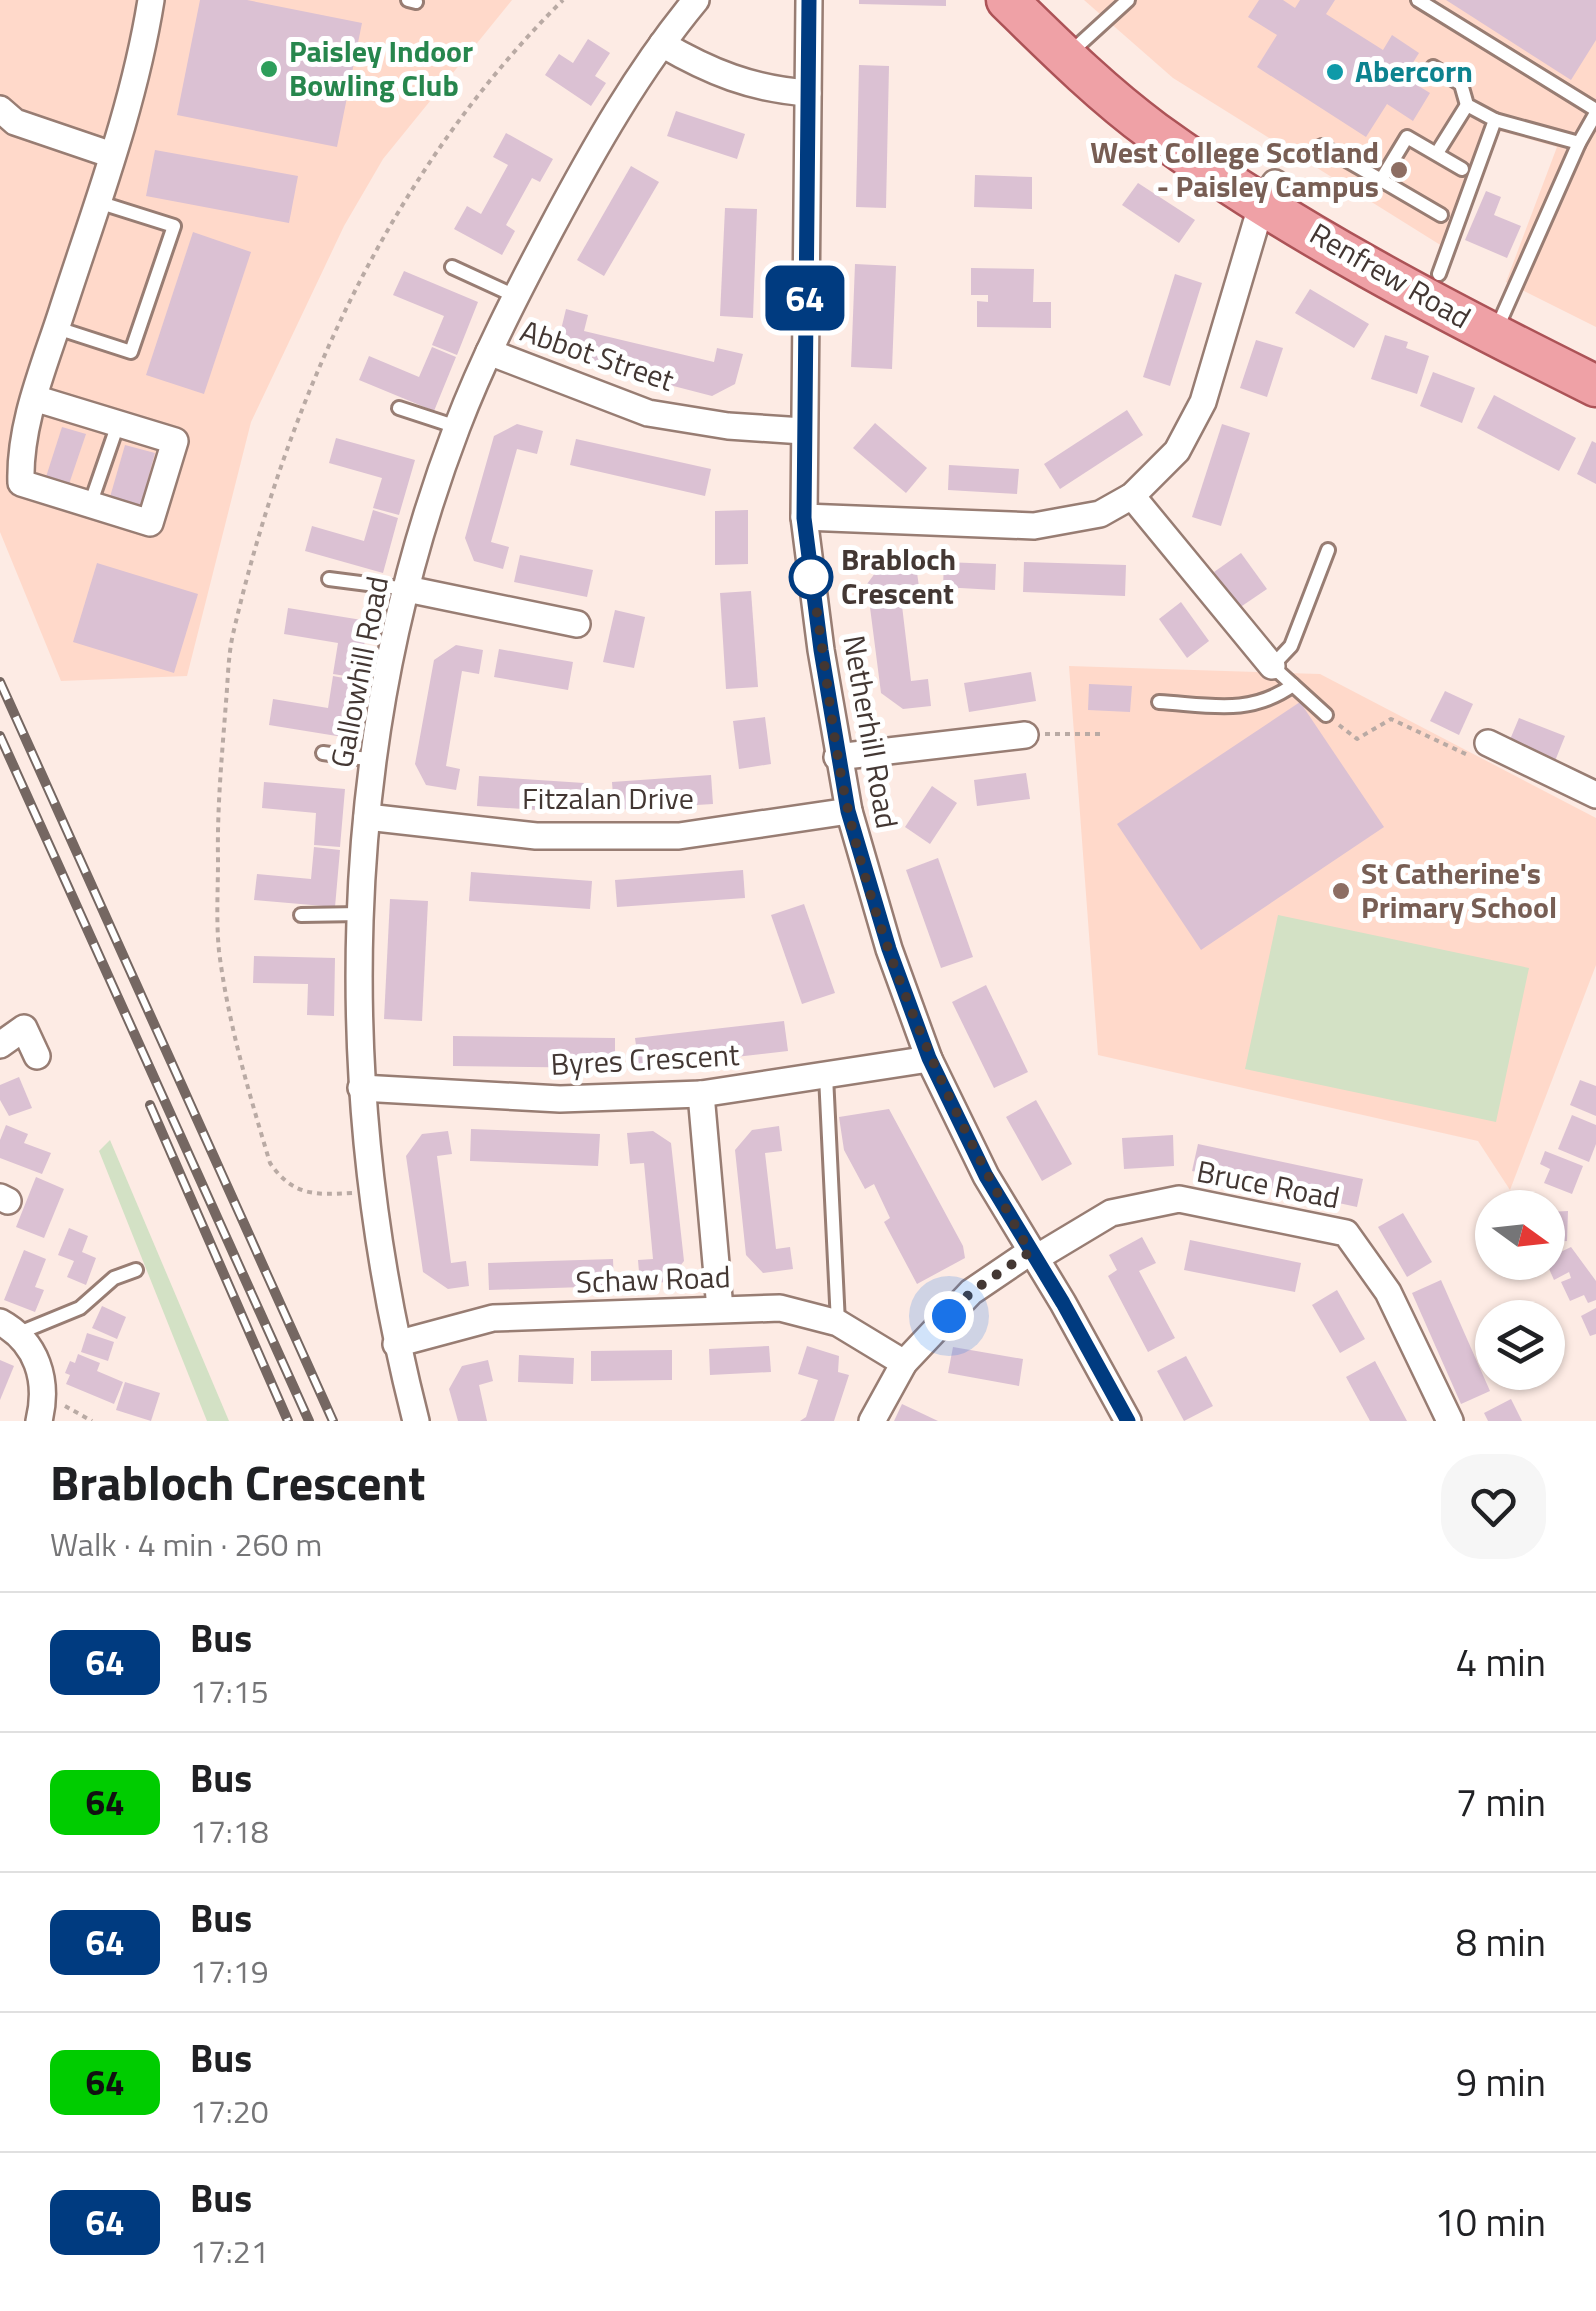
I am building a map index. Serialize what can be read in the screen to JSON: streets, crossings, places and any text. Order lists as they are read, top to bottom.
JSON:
{
  "streets": {
    "main road": ["Renfrew Road"],
    "street": [
      "Abbot Street",
      "Gallowhill Road",
      "Netherhill Road",
      "Fitzalan Drive",
      "Byres Crescent",
      "Bruce Road",
      "Schaw Road"
    ]
  },
  "crossings": [
    ["Abbot Street", "Gallowhill Road"],
    ["Abbot Street", "Netherhill Road"],
    ["Gallowhill Road", "Fitzalan Drive"],
    ["Gallowhill Road", "Byres Crescent"],
    ["Gallowhill Road", "Schaw Road"],
    ["Netherhill Road", "Fitzalan Drive"],
    ["Netherhill Road", "Byres Crescent"],
    ["Netherhill Road", "Bruce Road"],
    ["Bruce Road", "Schaw Road"]
  ],
  "places": [
    "Paisley Indoor Bowling Club",
    "Abercorn",
    "West College Scotland - Paisley Campus",
    "Brabloch Crescent",
    "St Catherine's Primary School"
  ],
  "lines": ["bus line 64"],
  "north": "right",
  "page": {
    "on_map": "64",
    "heading": ["Brabloch Crescent", "Walk · 4 min · 260 m"],
    "list": [
      {
        "mark": "64",
        "name": "Bus",
        "note": "17:15",
        "value": "4 min"
      },
      {
        "mark": "64",
        "name": "Bus",
        "note": "17:18",
        "value": "7 min"
      },
      {
        "mark": "64",
        "name": "Bus",
        "note": "17:19",
        "value": "8 min"
      },
      {
        "mark": "64",
        "name": "Bus",
        "note": "17:20",
        "value": "9 min"
      },
      {
        "mark": "64",
        "name": "Bus",
        "note": "17:21",
        "value": "10 min"
      }
    ]
  }
}
